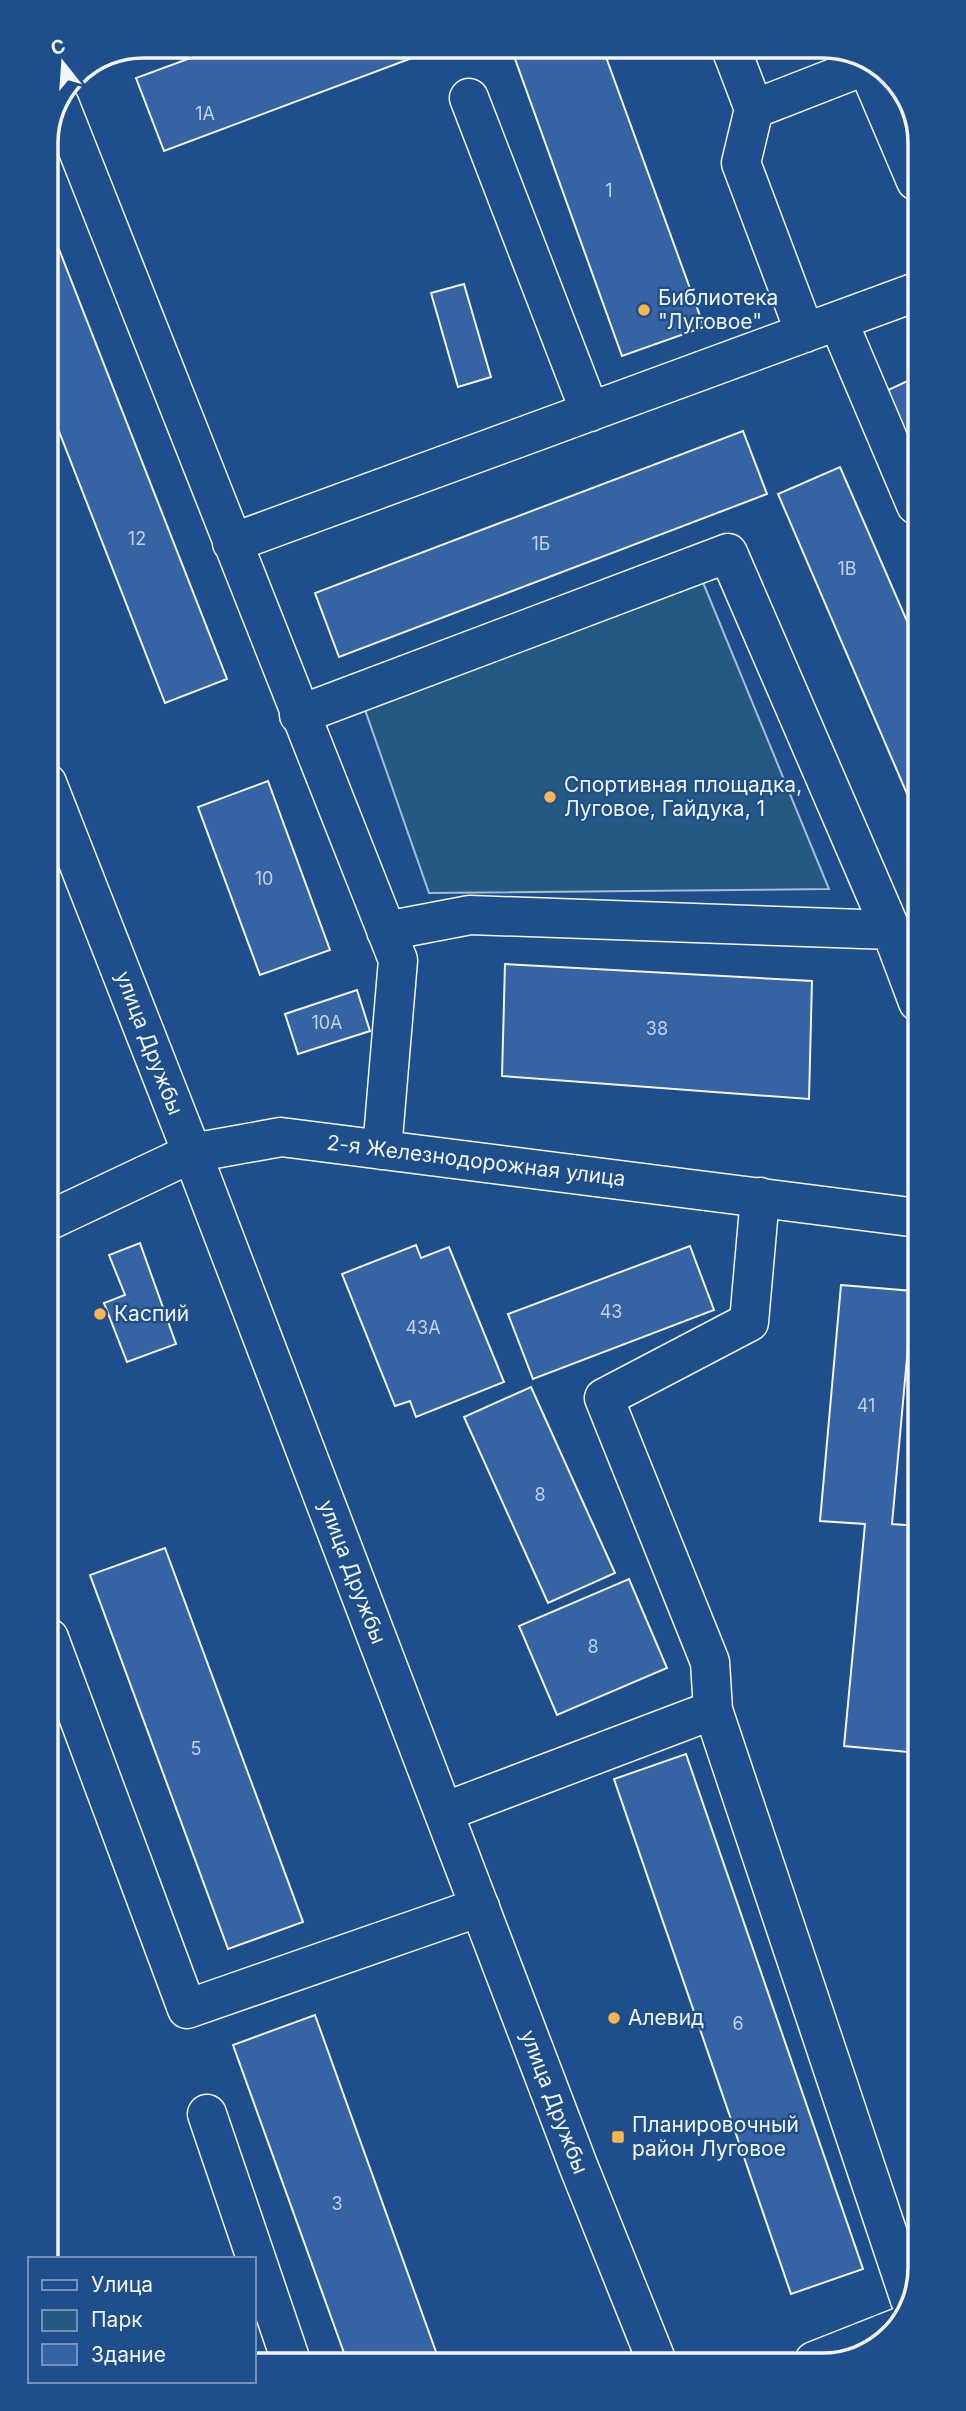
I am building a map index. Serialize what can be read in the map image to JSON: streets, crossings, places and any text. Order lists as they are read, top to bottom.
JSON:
{
  "streets": {
    "main road": ["улица Дружбы", "2-я Железнодорожная улица"]
  },
  "crossings": [
    ["улица Дружбы", "2-я Железнодорожная улица"]
  ],
  "places": {
    "other": [
      "Библиотека \"Луговое\"",
      "Спортивная площадка, Луговое, Гайдука, 1",
      "Каспий",
      "Алевид"
    ],
    "transit": ["Планировочный район Луговое"]
  },
  "house_numbers": [
    "1А",
    "1",
    "12",
    "1Б",
    "1В",
    "10",
    "10А",
    "38",
    "43",
    "43А",
    "41",
    "8",
    "8",
    "5",
    "6",
    "3"
  ],
  "legend": ["Улица", "Парк", "Здание"],
  "north": "top"
}
